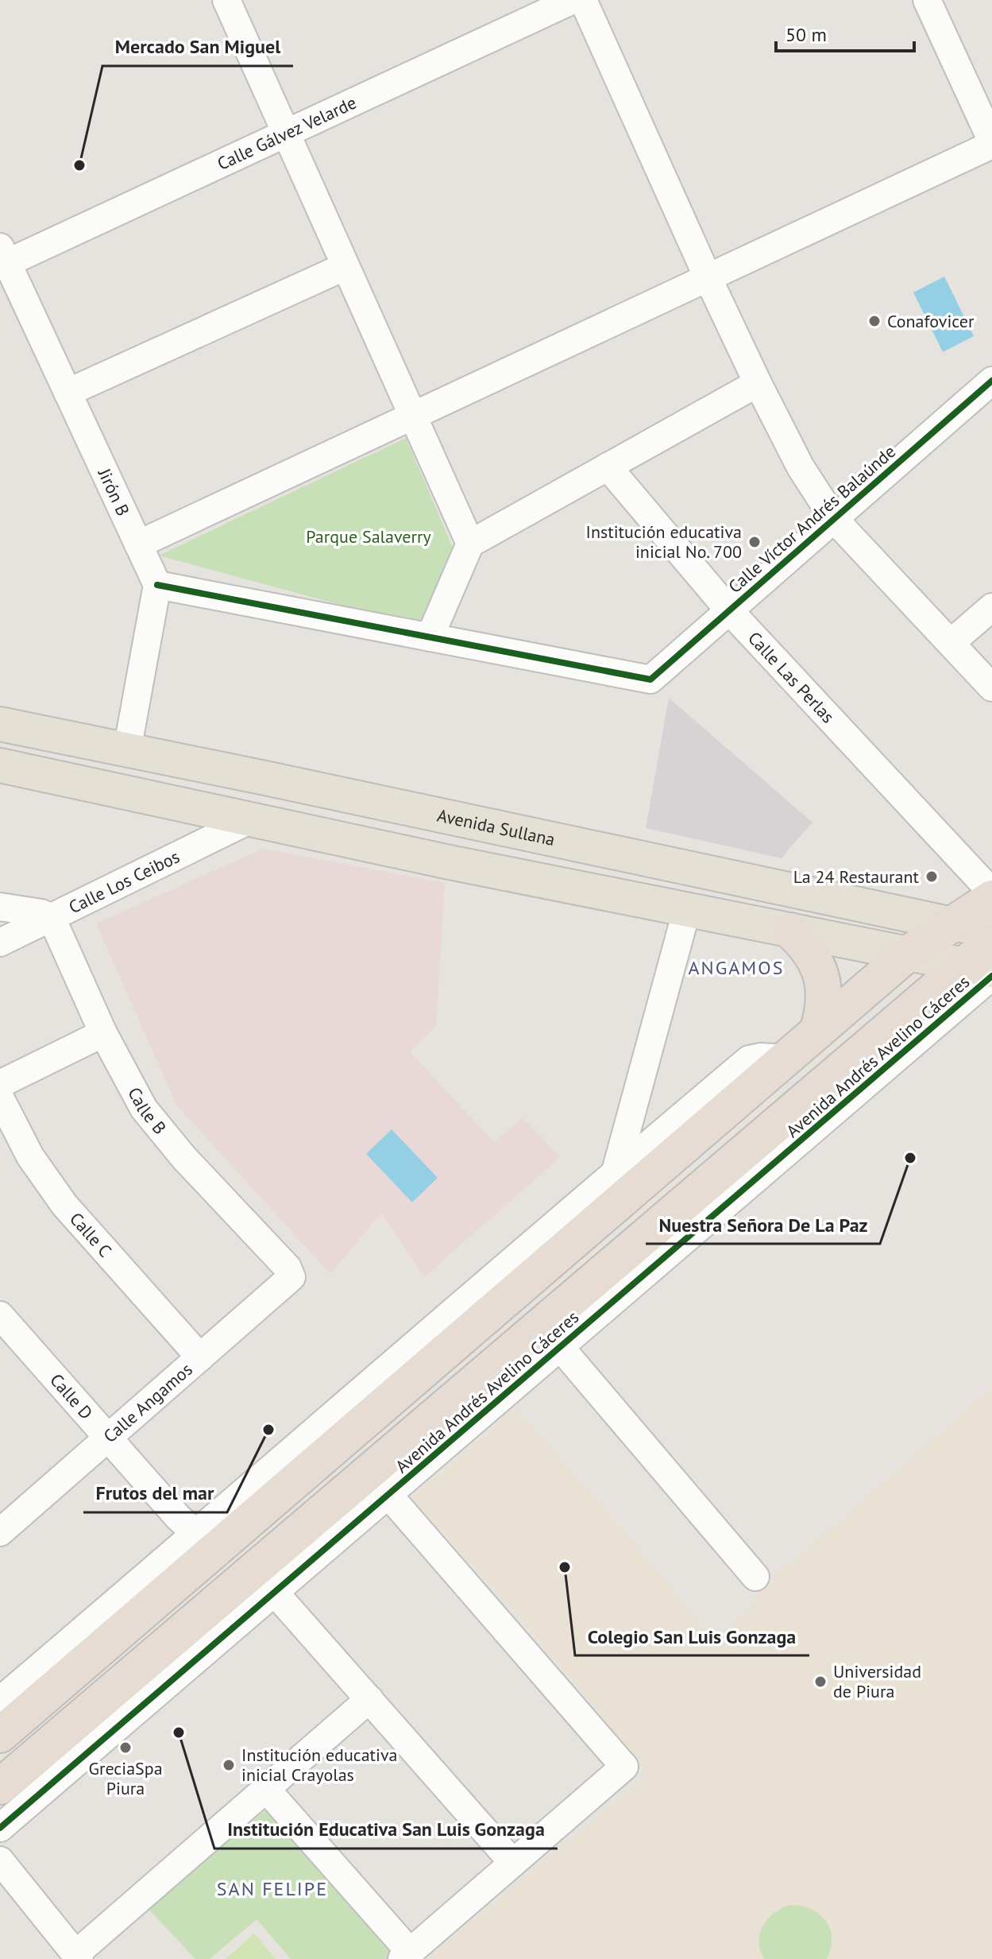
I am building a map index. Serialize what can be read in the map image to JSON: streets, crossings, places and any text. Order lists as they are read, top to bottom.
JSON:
{
  "streets": {
    "highway": ["Avenida Andrés Avelino Cáceres"],
    "main road": ["Avenida Sullana"],
    "street": [
      "Calle Gálvez Velarde",
      "Jirón B",
      "Calle Víctor Andrés Balaúnde",
      "Calle Las Perlas",
      "Calle Los Ceibos",
      "Calle B",
      "Calle C",
      "Calle D",
      "Calle Angamos"
    ]
  },
  "crossings": [
    ["Calle Gálvez Velarde", "Jirón B"],
    ["Calle Víctor Andrés Balaúnde", "Calle Las Perlas"],
    ["Calle Los Ceibos", "Calle B"],
    ["Calle B", "Calle Angamos"],
    ["Calle C", "Calle Angamos"],
    ["Calle D", "Calle Angamos"]
  ],
  "districts": ["ANGAMOS", "SAN FELIPE"],
  "parks": ["Parque Salaverry"],
  "places": [
    "Mercado San Miguel",
    "Conafovicer",
    "Institución educativa inicial No. 700",
    "La 24 Restaurant",
    "Nuestra Señora De La Paz",
    "Frutos del mar",
    "Colegio San Luis Gonzaga",
    "Universidad de Piura",
    "Institución Educativa San Luis Gonzaga",
    "GreciaSpa Piura",
    "Institución educativa inicial Crayolas"
  ],
  "scale_bar": "50 m"
}
